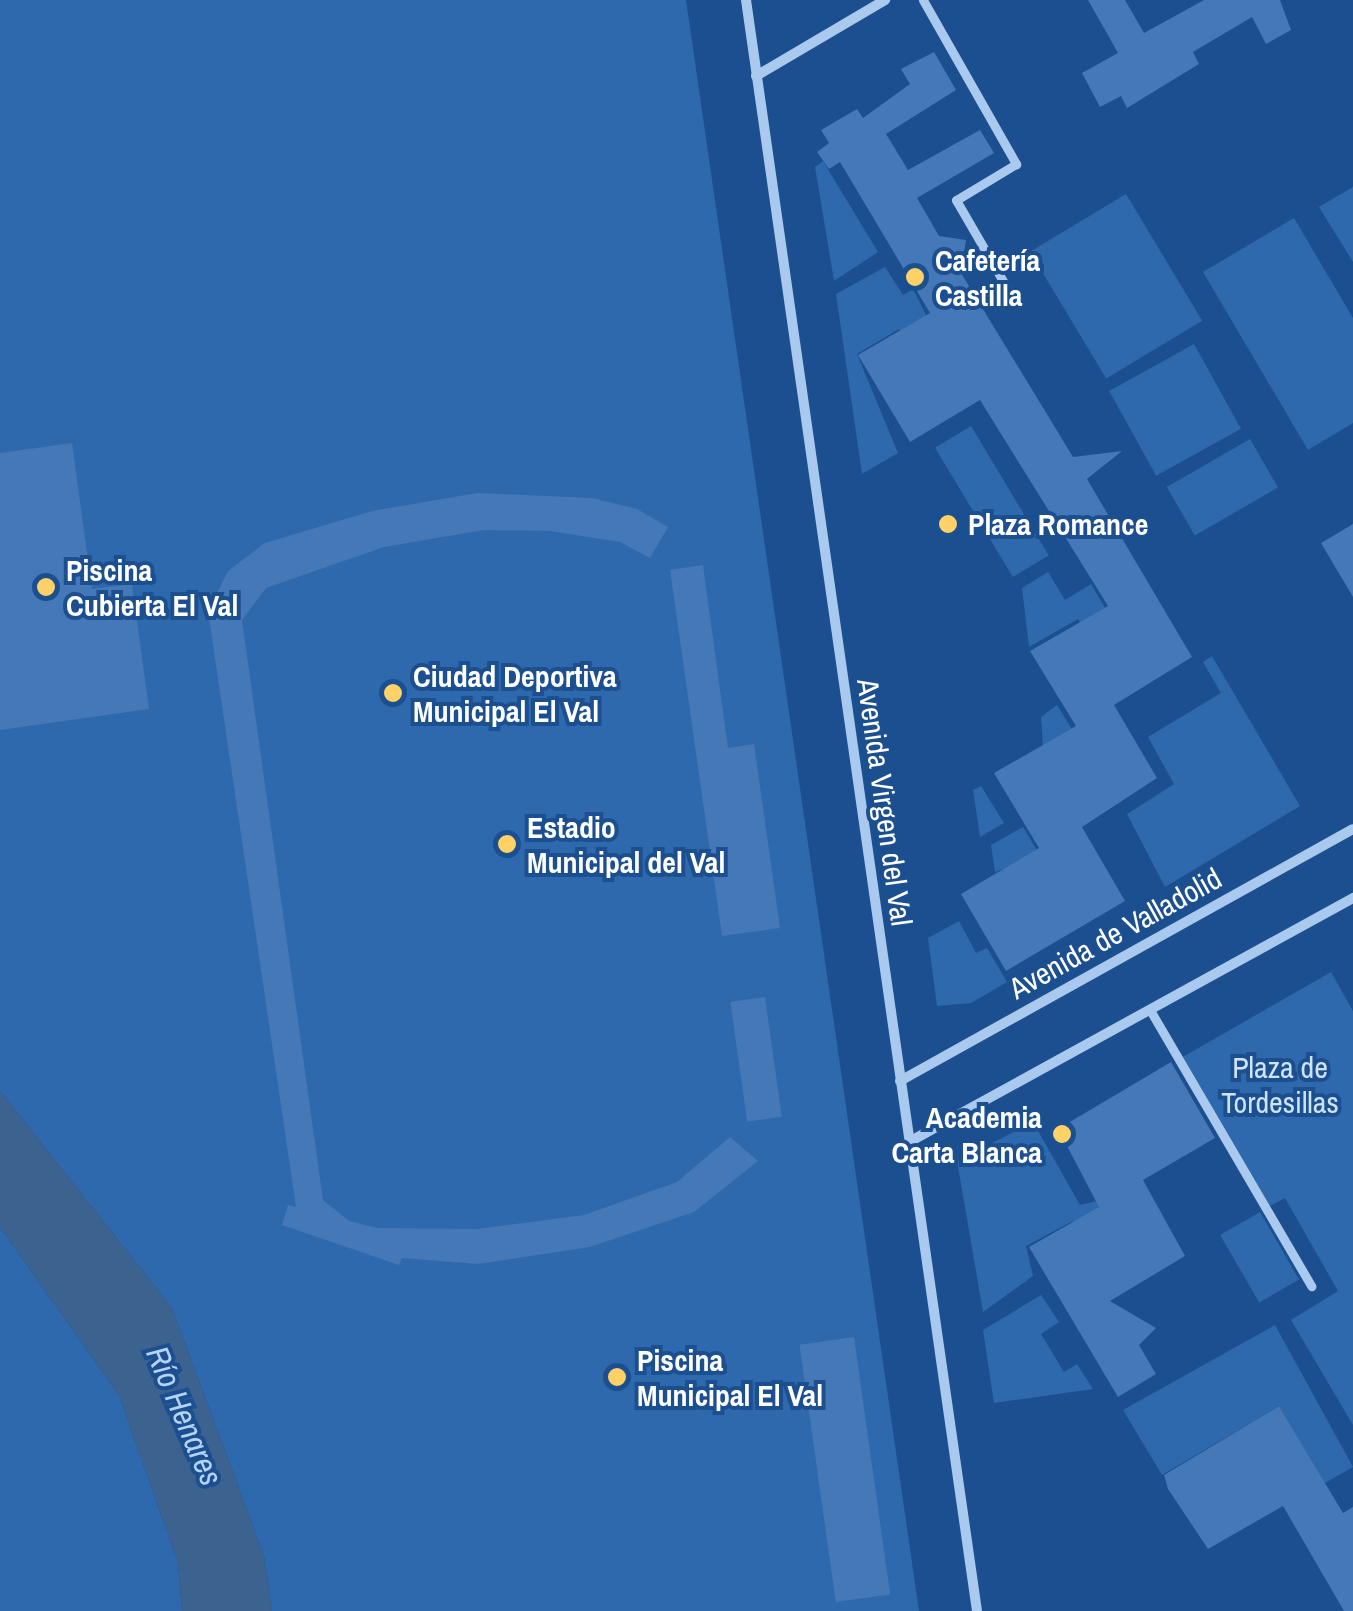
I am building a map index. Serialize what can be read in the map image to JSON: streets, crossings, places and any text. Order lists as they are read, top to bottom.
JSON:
{
  "streets": {
    "street": ["Avenida Virgen del Val", "Avenida de Valladolid"]
  },
  "crossings": [
    ["Avenida Virgen del Val", "Avenida de Valladolid"]
  ],
  "water": ["Río Henares"],
  "parks": ["Plaza de Tordesillas"],
  "places": [
    "Cafetería Castilla",
    "Plaza Romance",
    "Piscina Cubierta El Val",
    "Ciudad Deportiva Municipal El Val",
    "Estadio Municipal del Val",
    "Academia Carta Blanca",
    "Piscina Municipal El Val"
  ]
}
